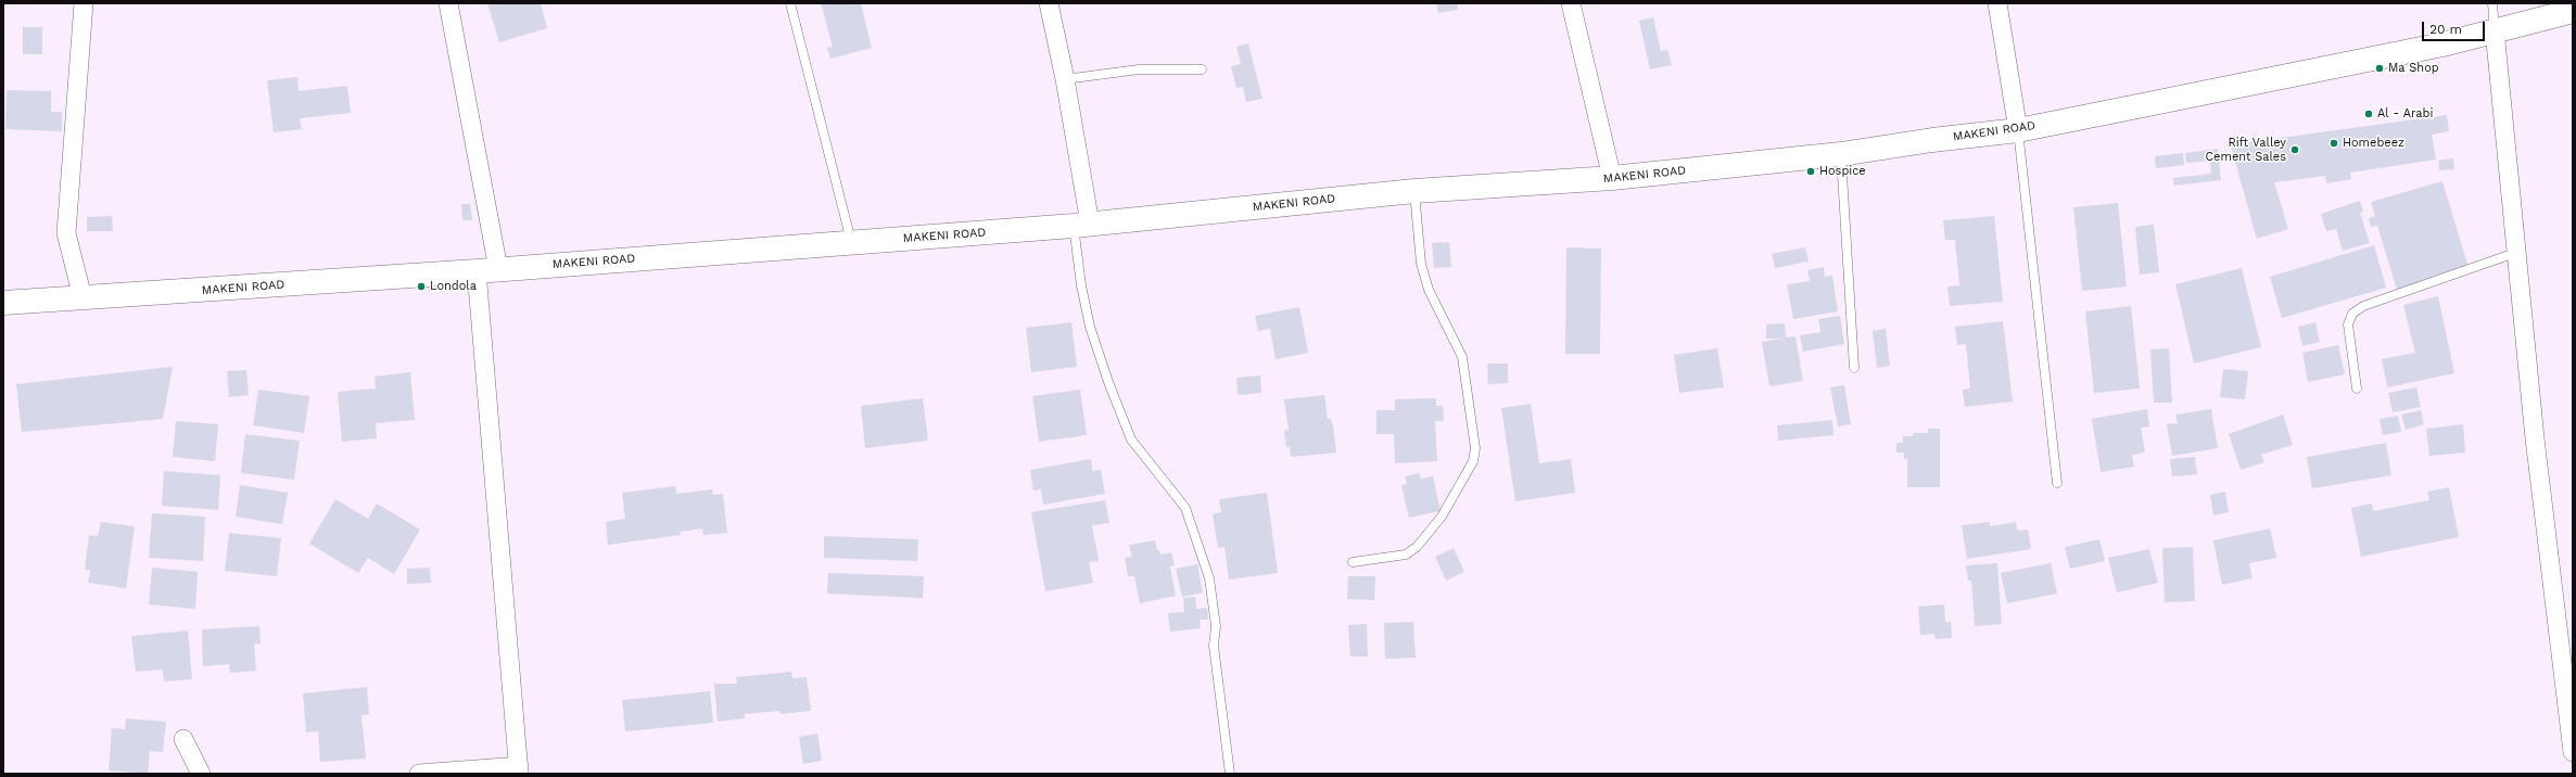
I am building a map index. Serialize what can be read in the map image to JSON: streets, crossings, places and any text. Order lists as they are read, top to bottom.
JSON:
{
  "streets": {
    "main road": ["MAKENI ROAD"]
  },
  "places": [
    "Ma Shop",
    "Al - Arabi",
    "Homebeez",
    "Rift Valley Cement Sales",
    "Hospice",
    "Londola"
  ],
  "scale_bar": "20 m"
}
